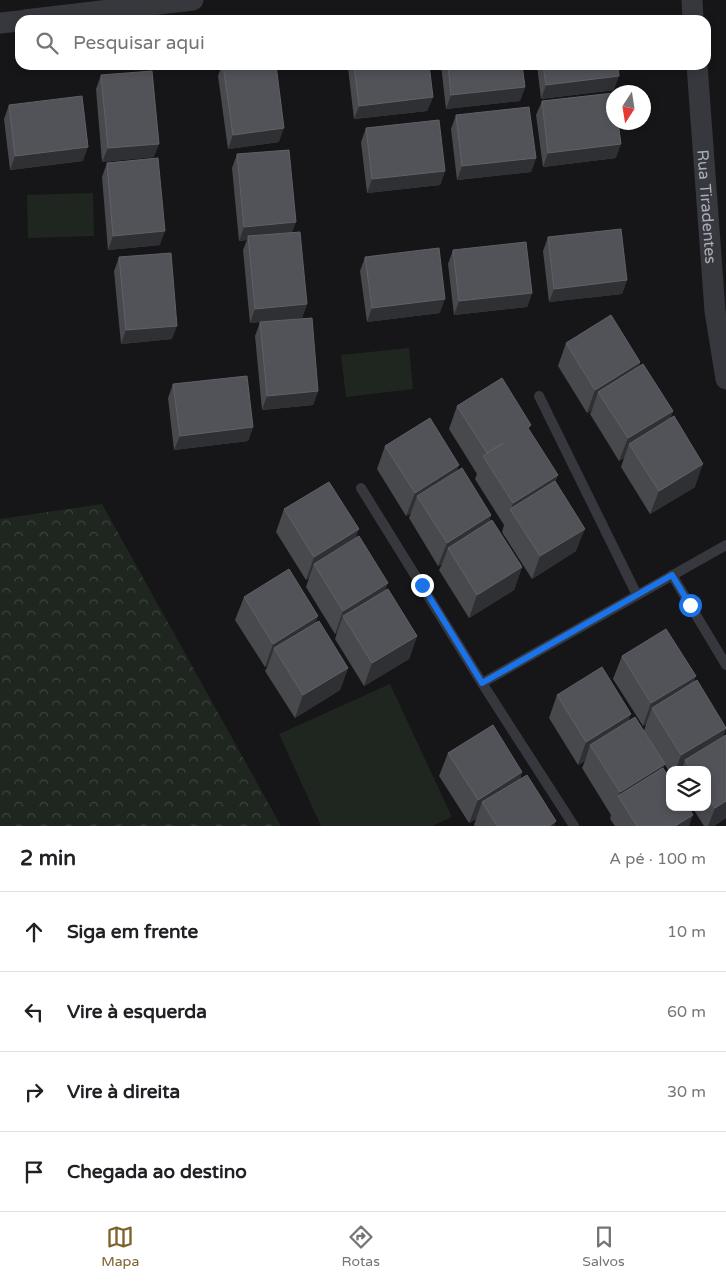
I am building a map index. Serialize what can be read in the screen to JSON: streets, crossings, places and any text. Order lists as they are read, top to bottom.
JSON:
{
  "streets": {
    "street": ["Rua Tiradentes"]
  },
  "north": "bottom",
  "page": {
    "search": "Pesquisar aqui",
    "heading": ["2 min", "A pé · 100 m"],
    "list": [
      ["Siga em frente", "10 m"],
      ["Vire à esquerda", "60 m"],
      ["Vire à direita", "30 m"],
      "Chegada ao destino"
    ],
    "nav": ["Mapa", "Rotas", "Salvos"]
  }
}
